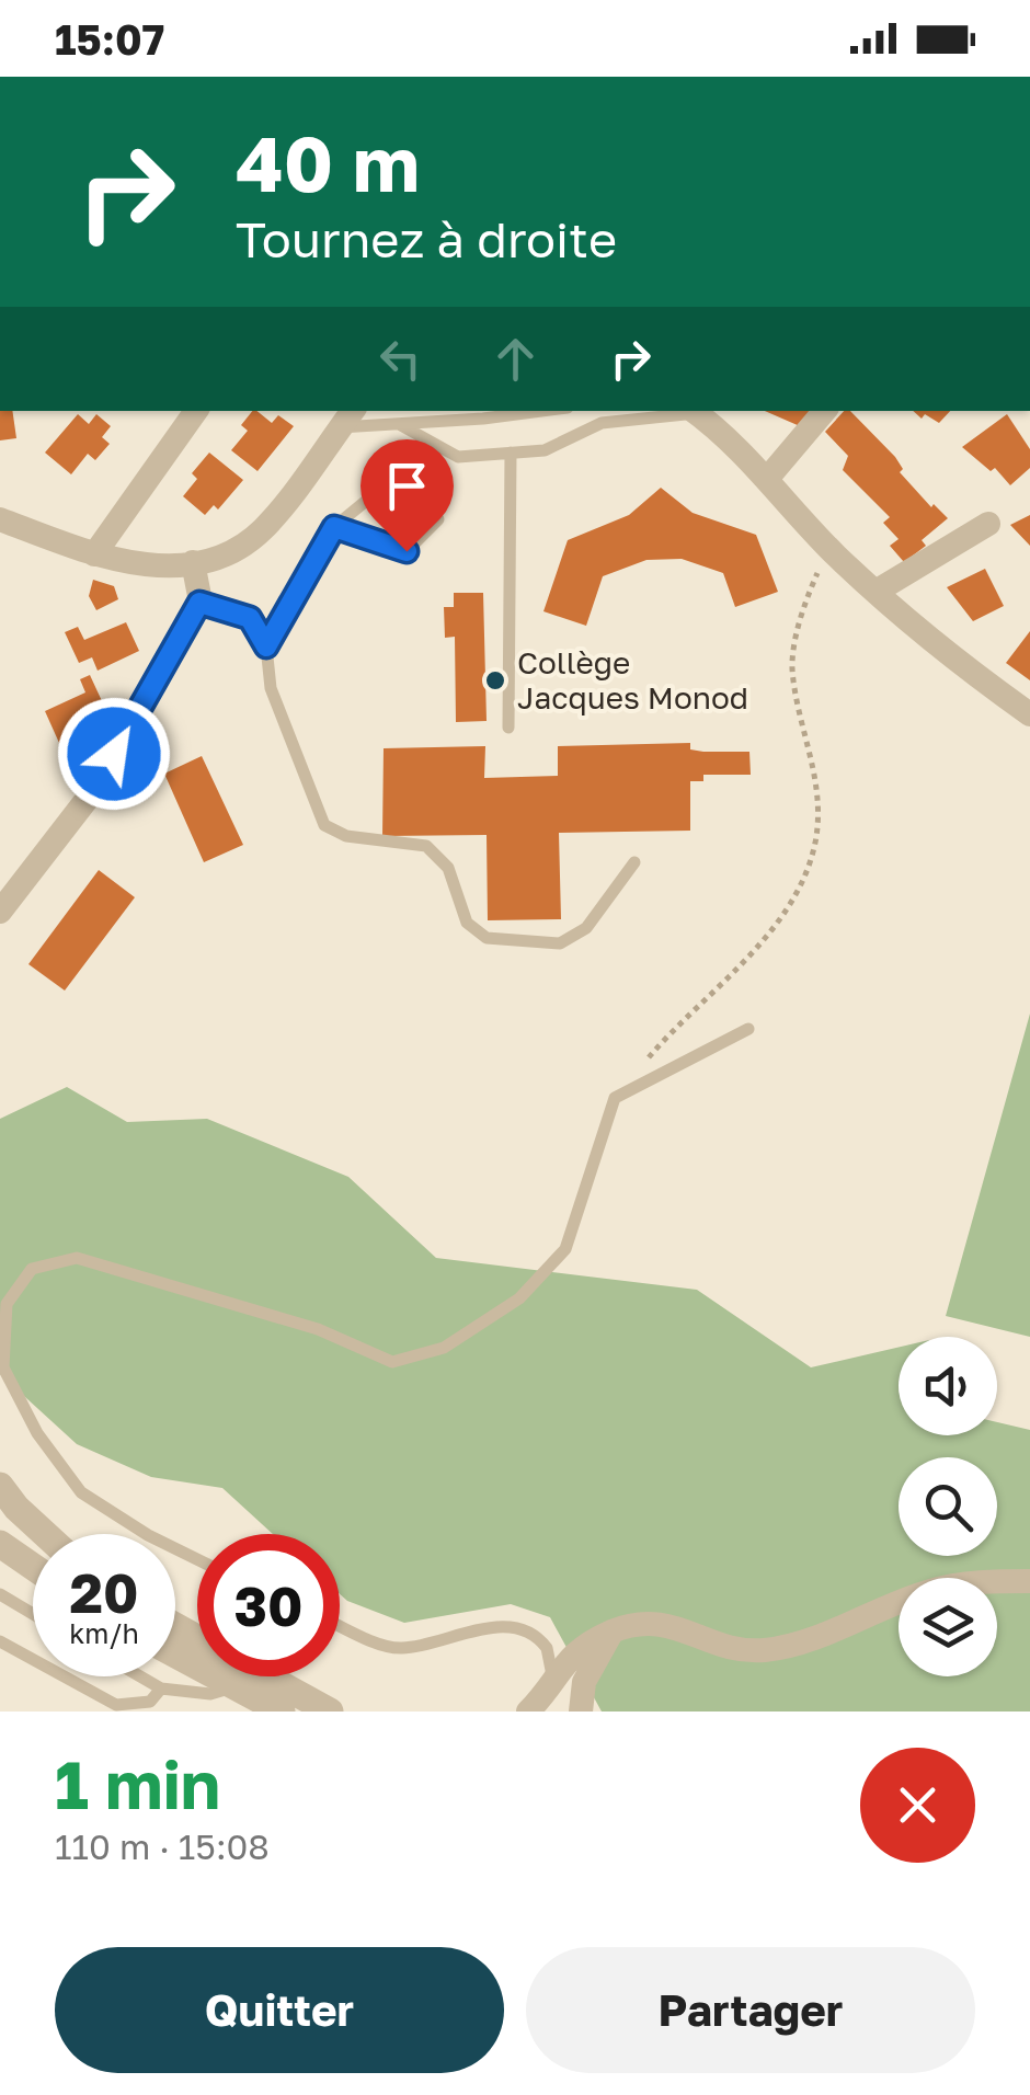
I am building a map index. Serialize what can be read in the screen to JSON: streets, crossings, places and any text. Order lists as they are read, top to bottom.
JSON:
{
  "places": ["Collège Jacques Monod"],
  "page": {
    "status": "15:07",
    "turn": ["40 m", "Tournez à droite"],
    "speed": "20 km/h",
    "limit": "30",
    "heading": ["1 min", "110 m · 15:08"],
    "buttons": ["Quitter", "Partager"]
  }
}
